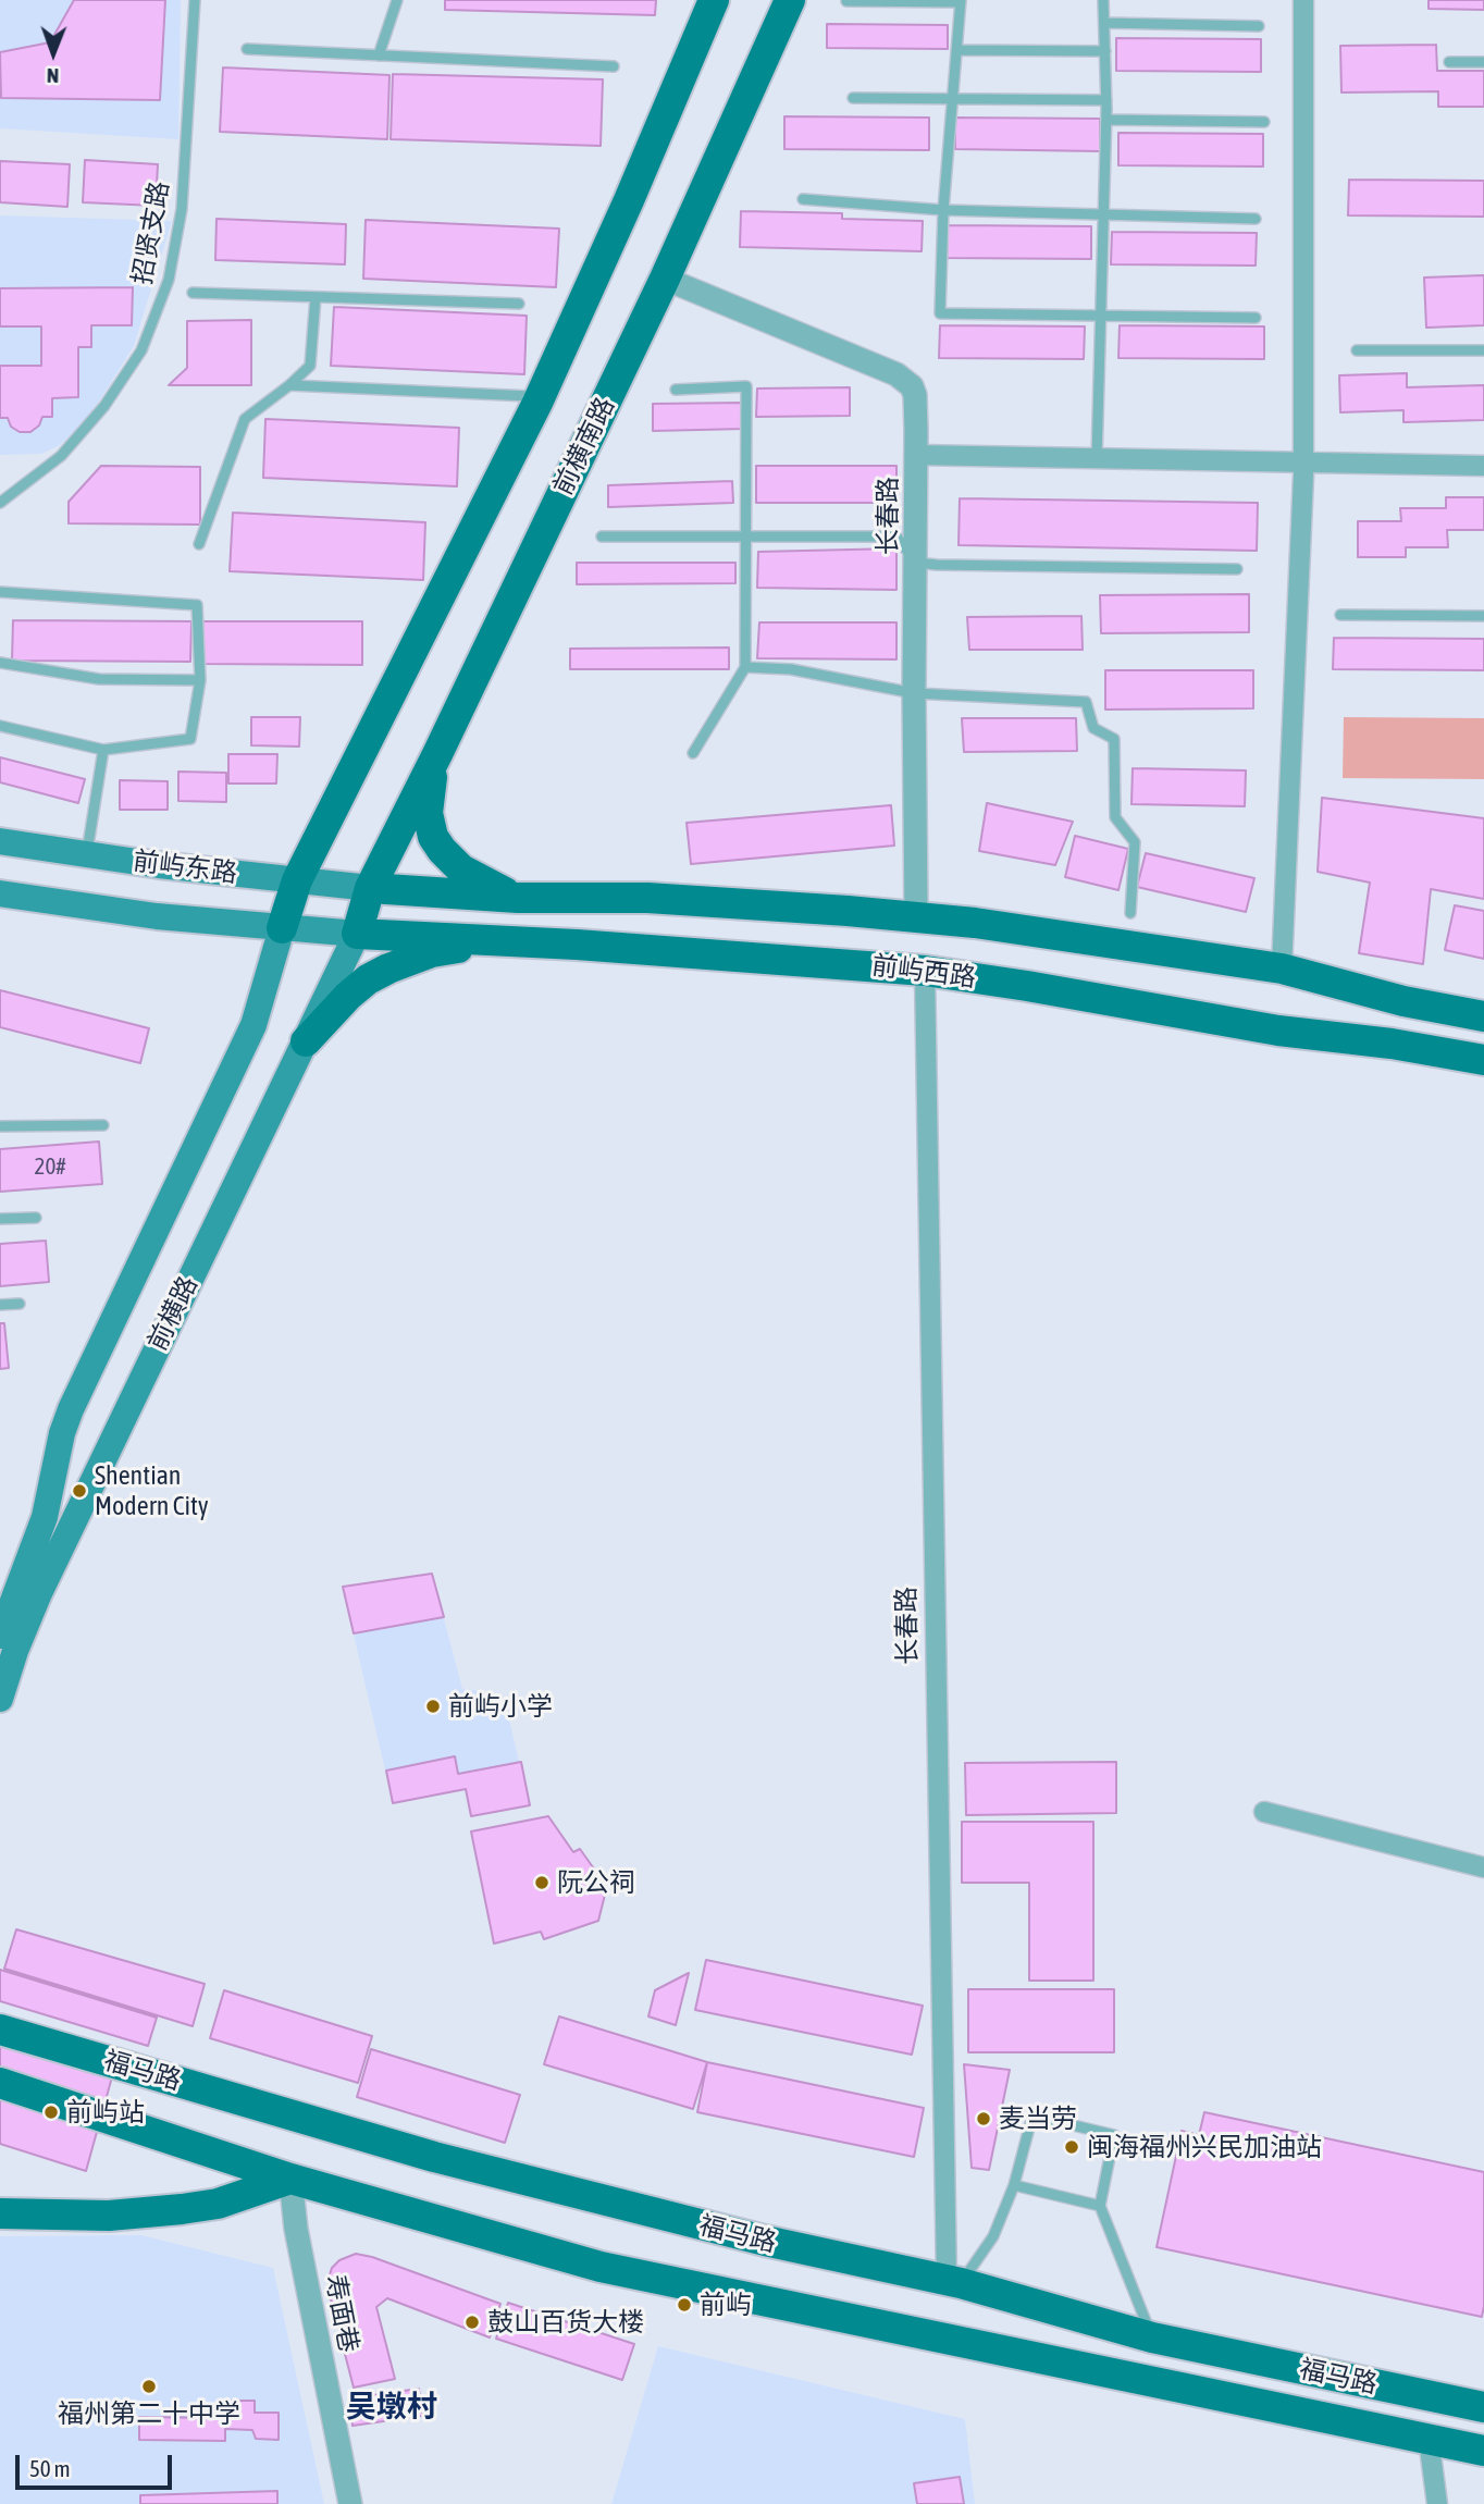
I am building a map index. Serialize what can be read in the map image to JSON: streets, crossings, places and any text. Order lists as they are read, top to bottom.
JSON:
{
  "streets": {
    "main road": [
      "前横南路",
      "前屿东路",
      "前屿西路",
      "前横路",
      "福马路"
    ],
    "street": ["长春路", "寿面巷"],
    "lane": ["招贤支路"]
  },
  "crossings": [
    ["前横南路", "长春路"],
    ["前横南路", "前屿东路"],
    ["前横南路", "前屿西路"],
    ["前横南路", "前横路"],
    ["长春路", "前屿西路"],
    ["长春路", "福马路"],
    ["前屿东路", "前屿西路"],
    ["前屿东路", "前横路"],
    ["前屿西路", "前横路"],
    ["福马路", "寿面巷"]
  ],
  "districts": ["吴墩村"],
  "places": [
    "Shentian Modern City",
    "前屿小学",
    "阮公祠",
    "前屿站",
    "麦当劳",
    "闽海福州兴民加油站",
    "前屿",
    "鼓山百货大楼",
    "福州第二十中学"
  ],
  "house_numbers": ["20#"],
  "scale_bar": "50 m",
  "north": "bottom"
}
